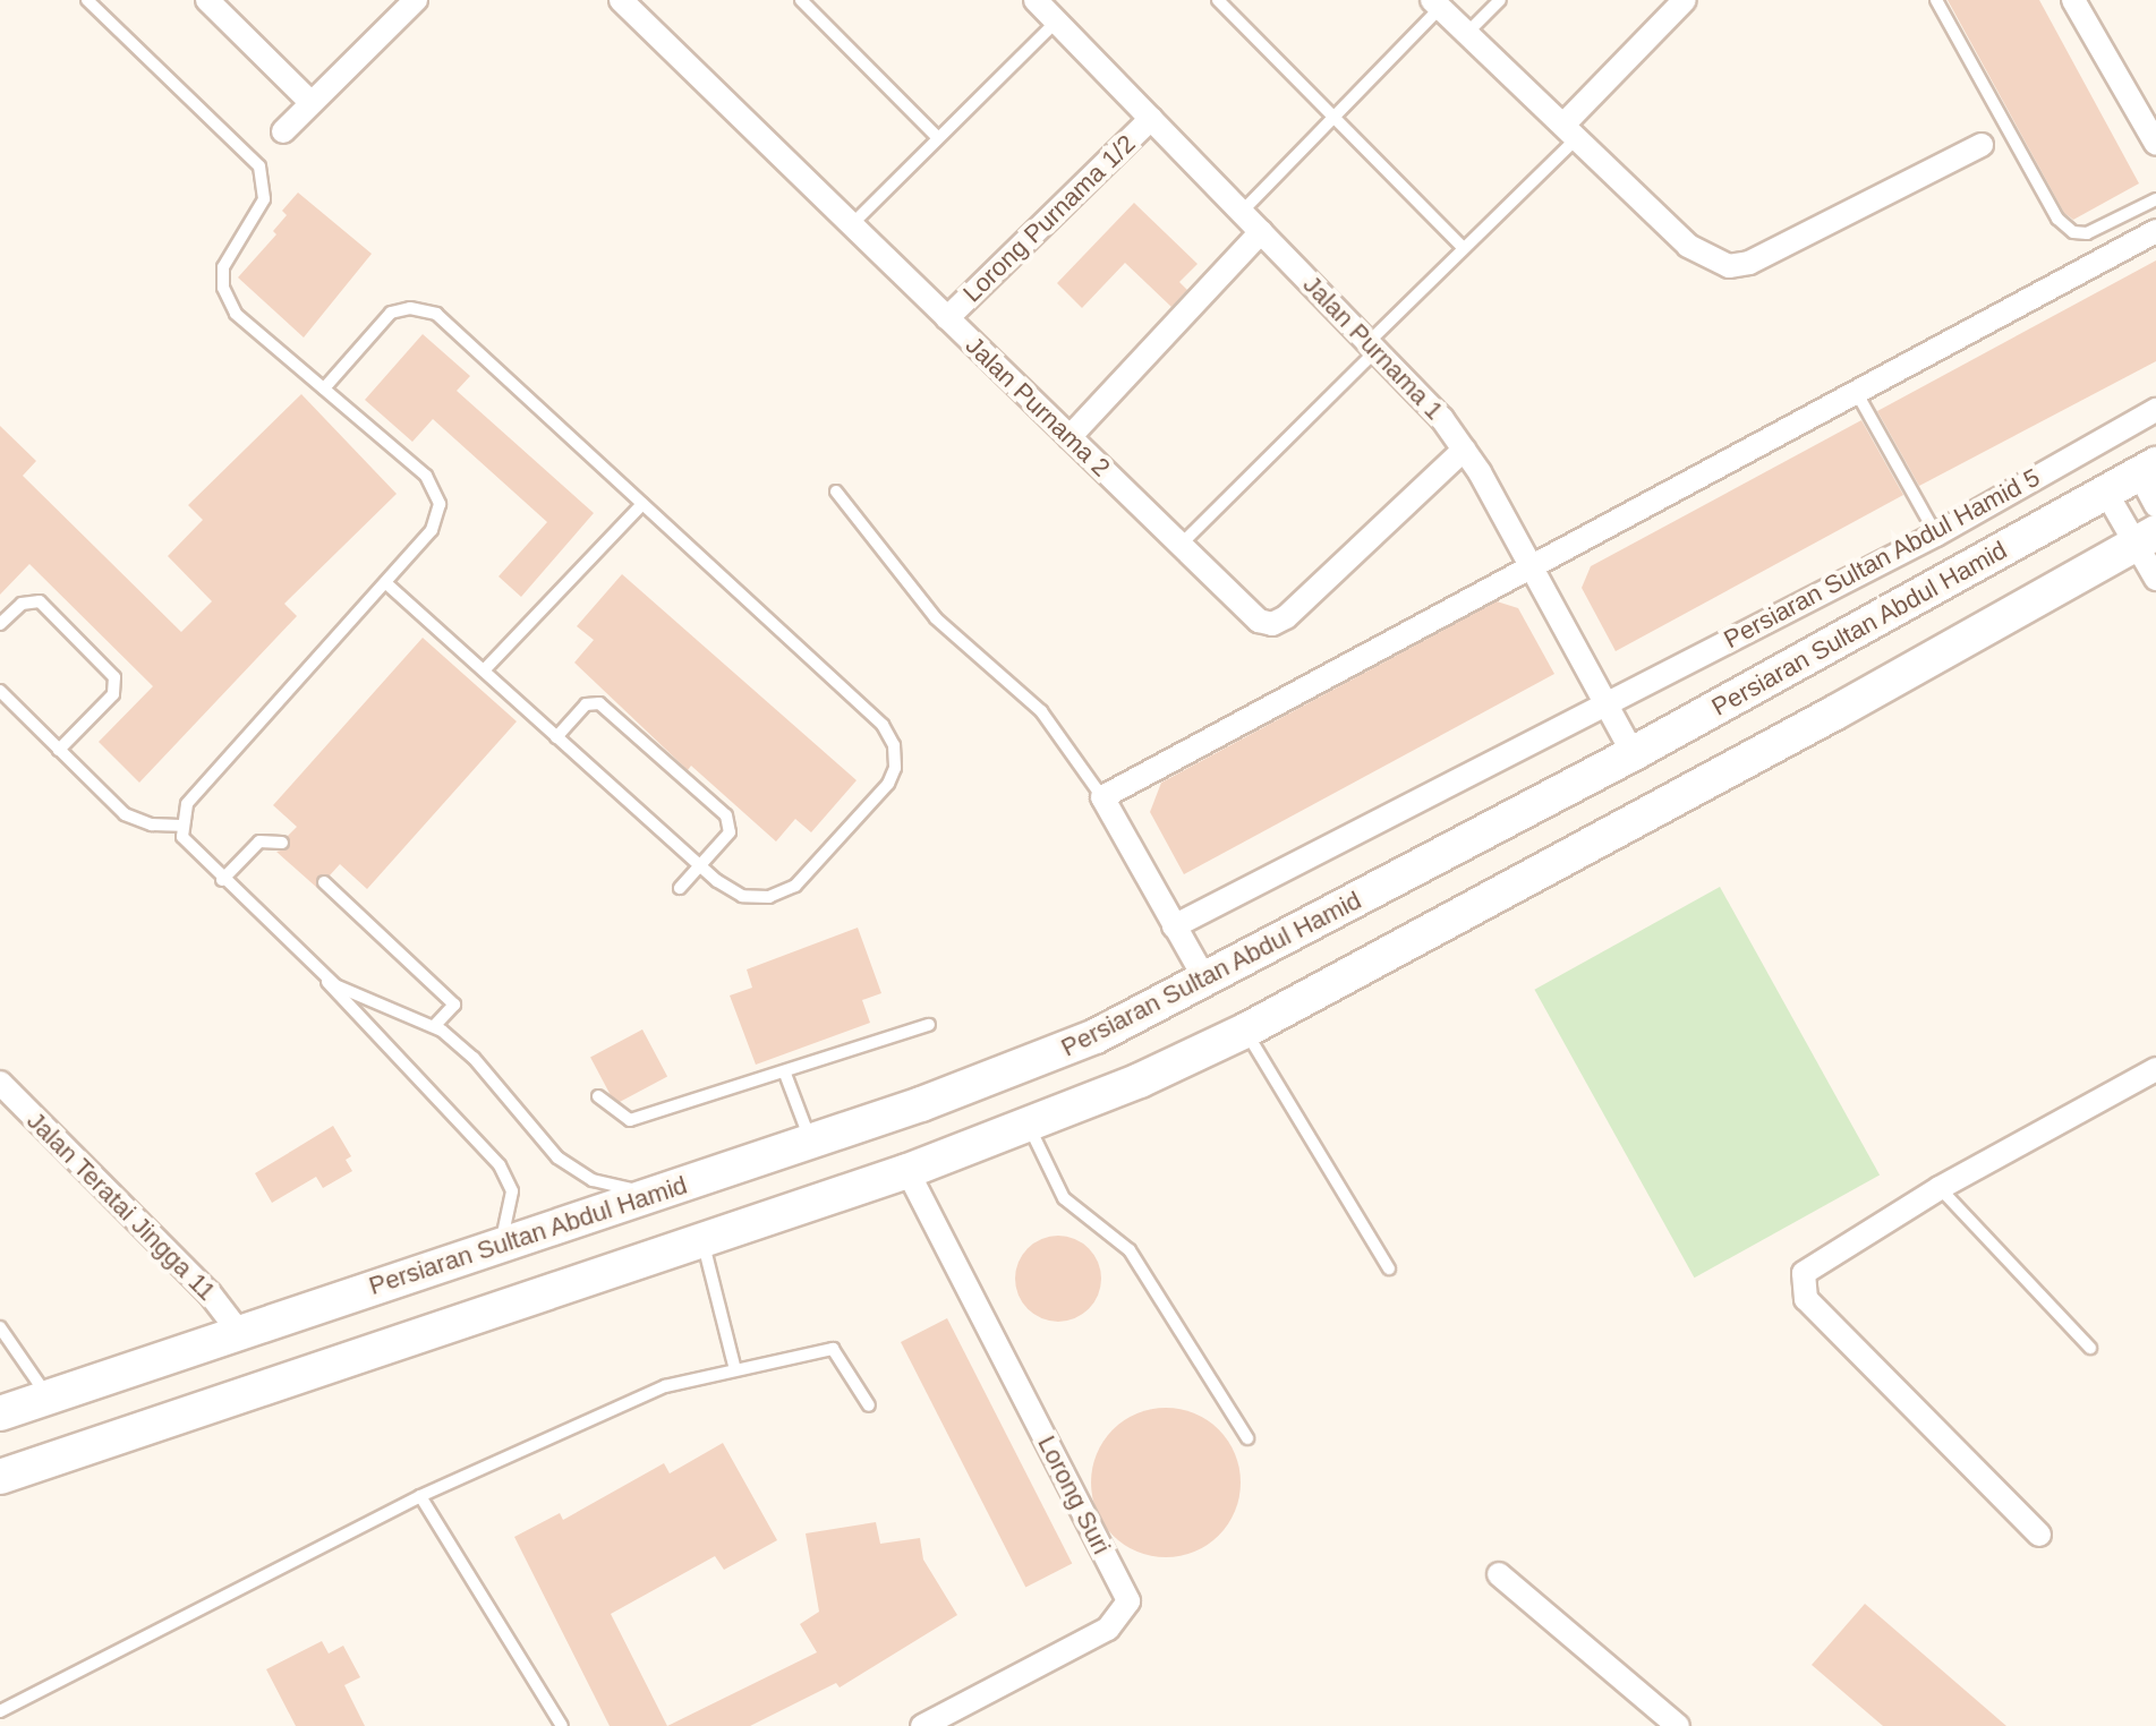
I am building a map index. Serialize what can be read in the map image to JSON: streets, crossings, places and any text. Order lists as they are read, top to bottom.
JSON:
{
  "streets": {
    "main road": ["Persiaran Sultan Abdul Hamid"],
    "street": [
      "Lorong Purnama 1/2",
      "Jalan Purnama 1",
      "Jalan Purnama 2",
      "Persiaran Sultan Abdul Hamid 5",
      "Jalan Teratai Jingga 11",
      "Lorong Suri"
    ]
  },
  "crossings": [
    ["Lorong Purnama 1/2", "Jalan Purnama 1"],
    ["Lorong Purnama 1/2", "Jalan Purnama 2"],
    ["Jalan Purnama 1", "Jalan Purnama 2"],
    ["Jalan Purnama 1", "Persiaran Sultan Abdul Hamid 5"],
    ["Jalan Purnama 1", "Persiaran Sultan Abdul Hamid"],
    ["Persiaran Sultan Abdul Hamid", "Jalan Teratai Jingga 11"]
  ]
}
